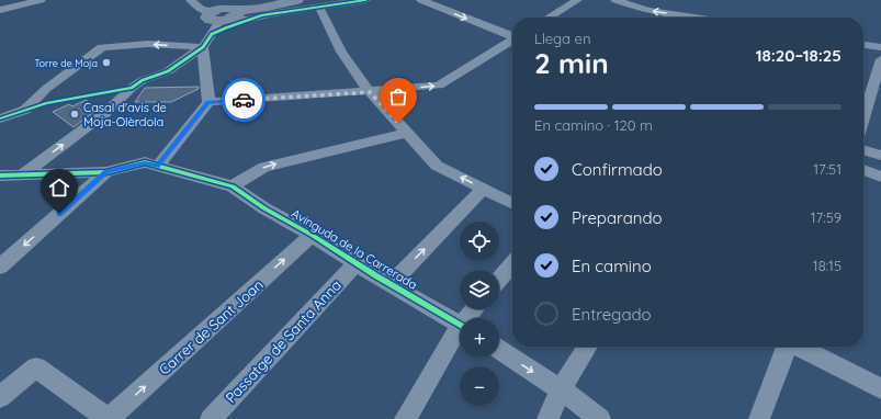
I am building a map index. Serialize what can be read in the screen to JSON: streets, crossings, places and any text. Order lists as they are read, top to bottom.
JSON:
{
  "streets": {
    "street": ["Avinguda de la Carrerada", "Carrer de Sant Joan", "Passatge de Santa Anna"]
  },
  "crossings": [
    ["Avinguda de la Carrerada", "Carrer de Sant Joan"],
    ["Avinguda de la Carrerada", "Passatge de Santa Anna"]
  ],
  "one_way": ["Carrer de Sant Joan"],
  "places": ["Torre de Moja", "Casal d'avis de Moja-Olèrdola"],
  "page": {
    "heading": ["2 min", "Llega en", "18:20–18:25"],
    "bar": "En camino · 120 m",
    "list": [
      ["Confirmado", "17:51"],
      ["Preparando", "17:59"],
      ["En camino", "18:15"],
      "Entregado"
    ],
    "map_buttons": ["+", "−"]
  }
}
